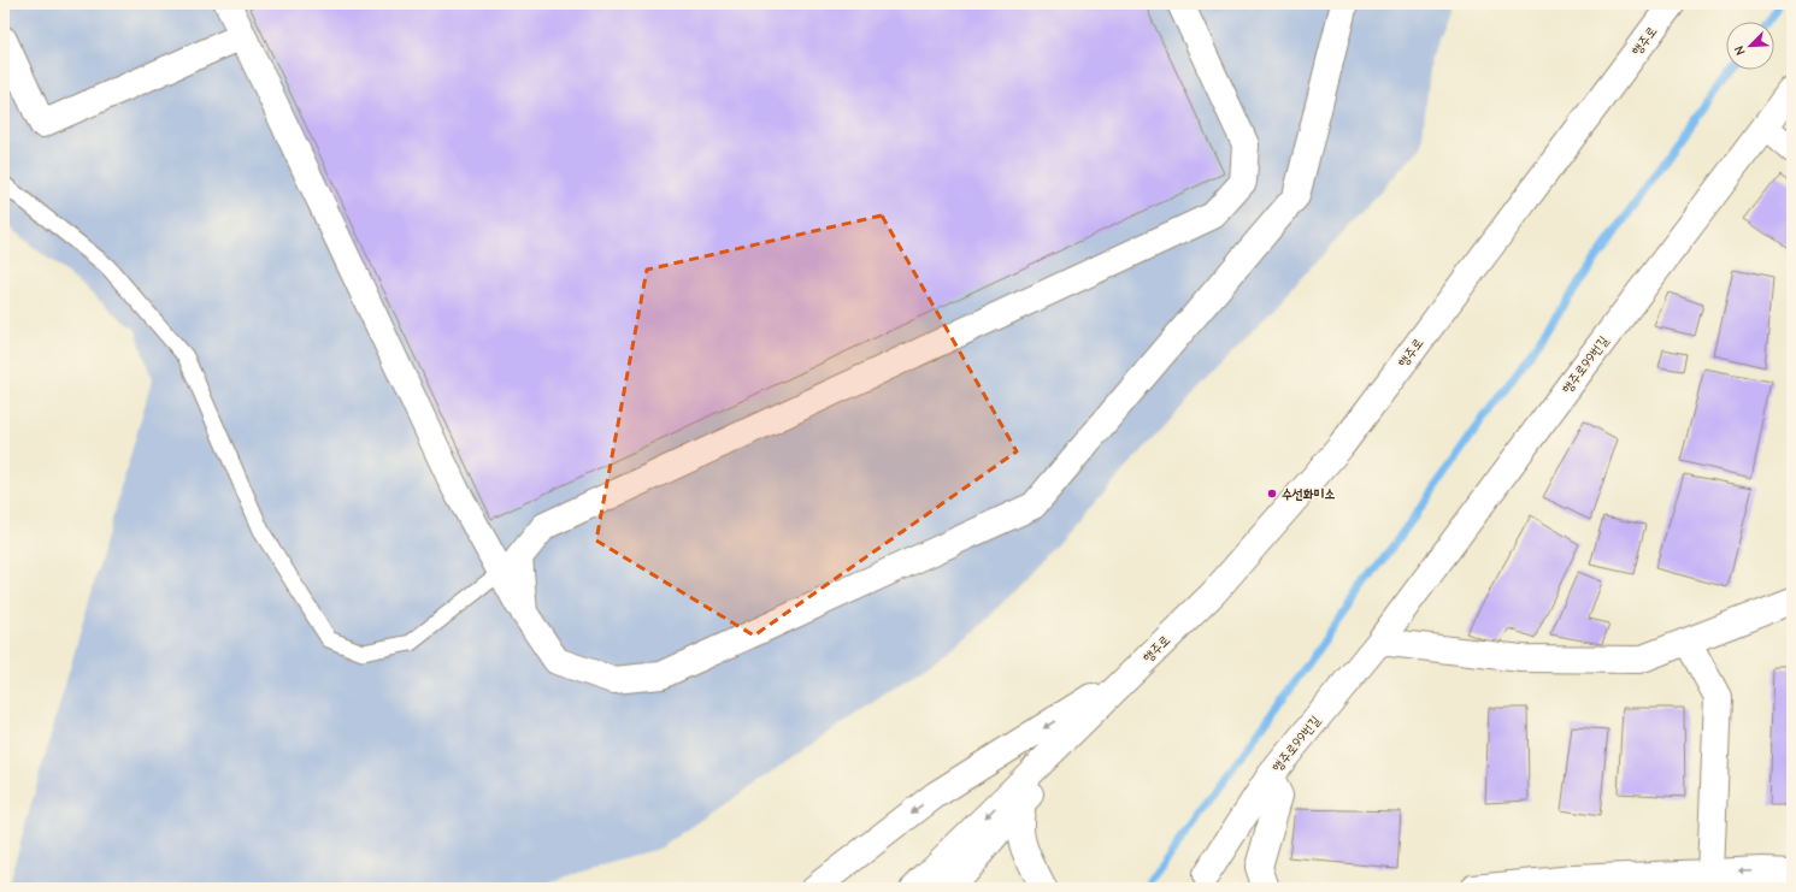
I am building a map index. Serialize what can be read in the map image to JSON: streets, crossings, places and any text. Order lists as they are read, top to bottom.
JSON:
{
  "streets": {
    "street": ["행주로", "행주로99번길"]
  },
  "places": ["수선화미소"],
  "north": "bottom left"
}
